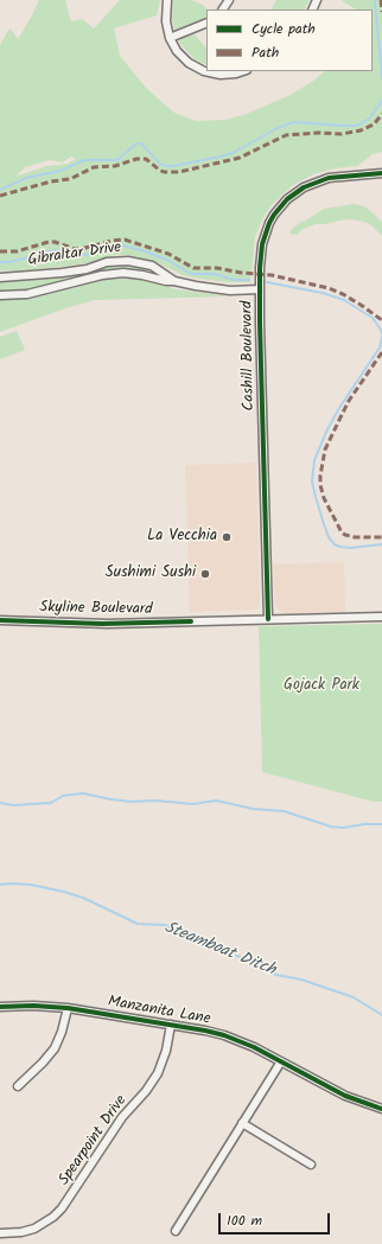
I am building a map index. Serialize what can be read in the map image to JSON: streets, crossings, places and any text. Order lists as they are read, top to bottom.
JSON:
{
  "streets": {
    "street": [
      "Gibraltar Drive",
      "Cashill Boulevard",
      "Skyline Boulevard",
      "Manzanita Lane",
      "Spearpoint Drive"
    ]
  },
  "crossings": [
    ["Gibraltar Drive", "Cashill Boulevard"],
    ["Cashill Boulevard", "Skyline Boulevard"],
    ["Manzanita Lane", "Spearpoint Drive"]
  ],
  "water": ["Steamboat Ditch"],
  "parks": ["Gojack Park"],
  "places": ["La Vecchia", "Sushimi Sushi"],
  "legend": ["Cycle path", "Path"],
  "scale_bar": "100 m"
}
